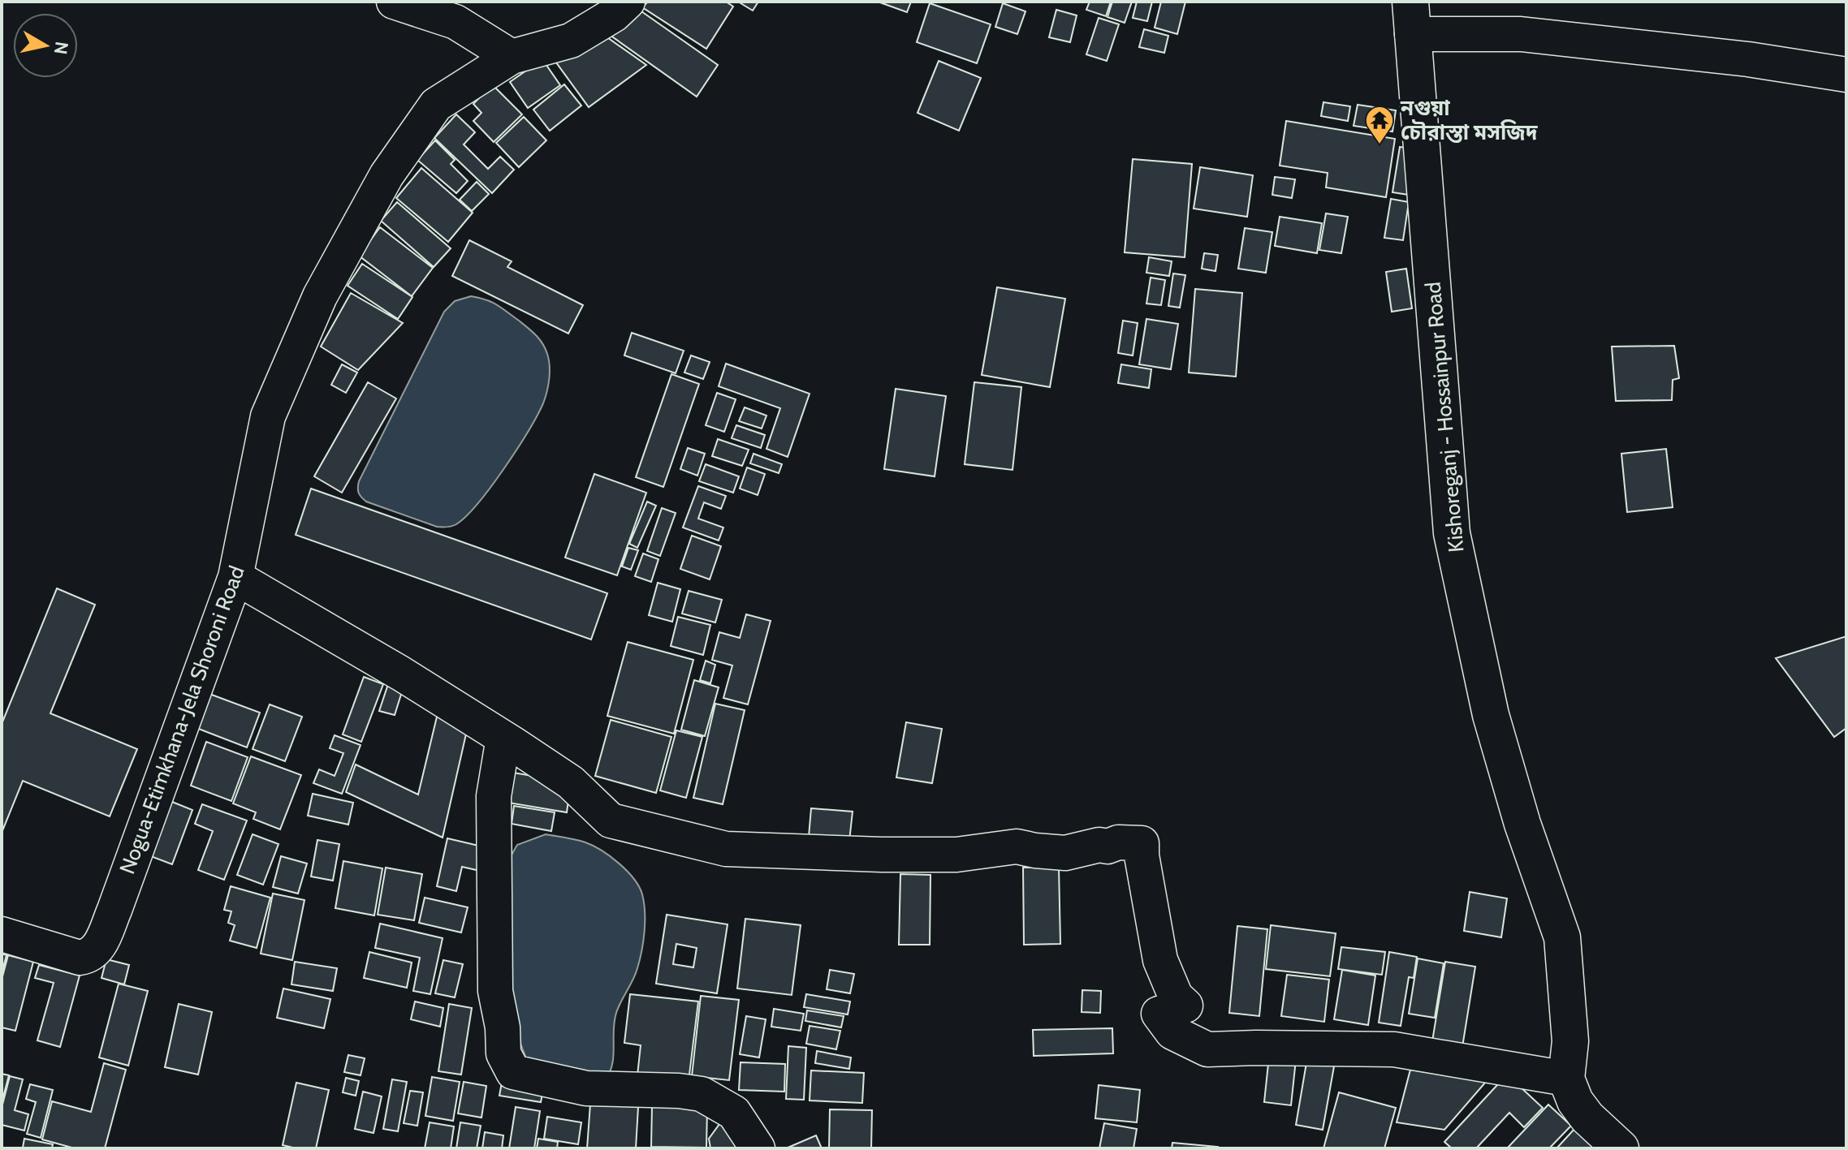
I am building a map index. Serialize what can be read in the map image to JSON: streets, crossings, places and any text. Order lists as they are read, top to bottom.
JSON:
{
  "streets": {
    "main road": ["Kishoreganj - Hossainpur Road"],
    "street": ["Nogua-Etimkhana-Jela Shoroni Road"]
  },
  "places": {
    "temple": ["নগুয়া চৌরাস্তা মসজিদ"]
  },
  "north": "right"
}
